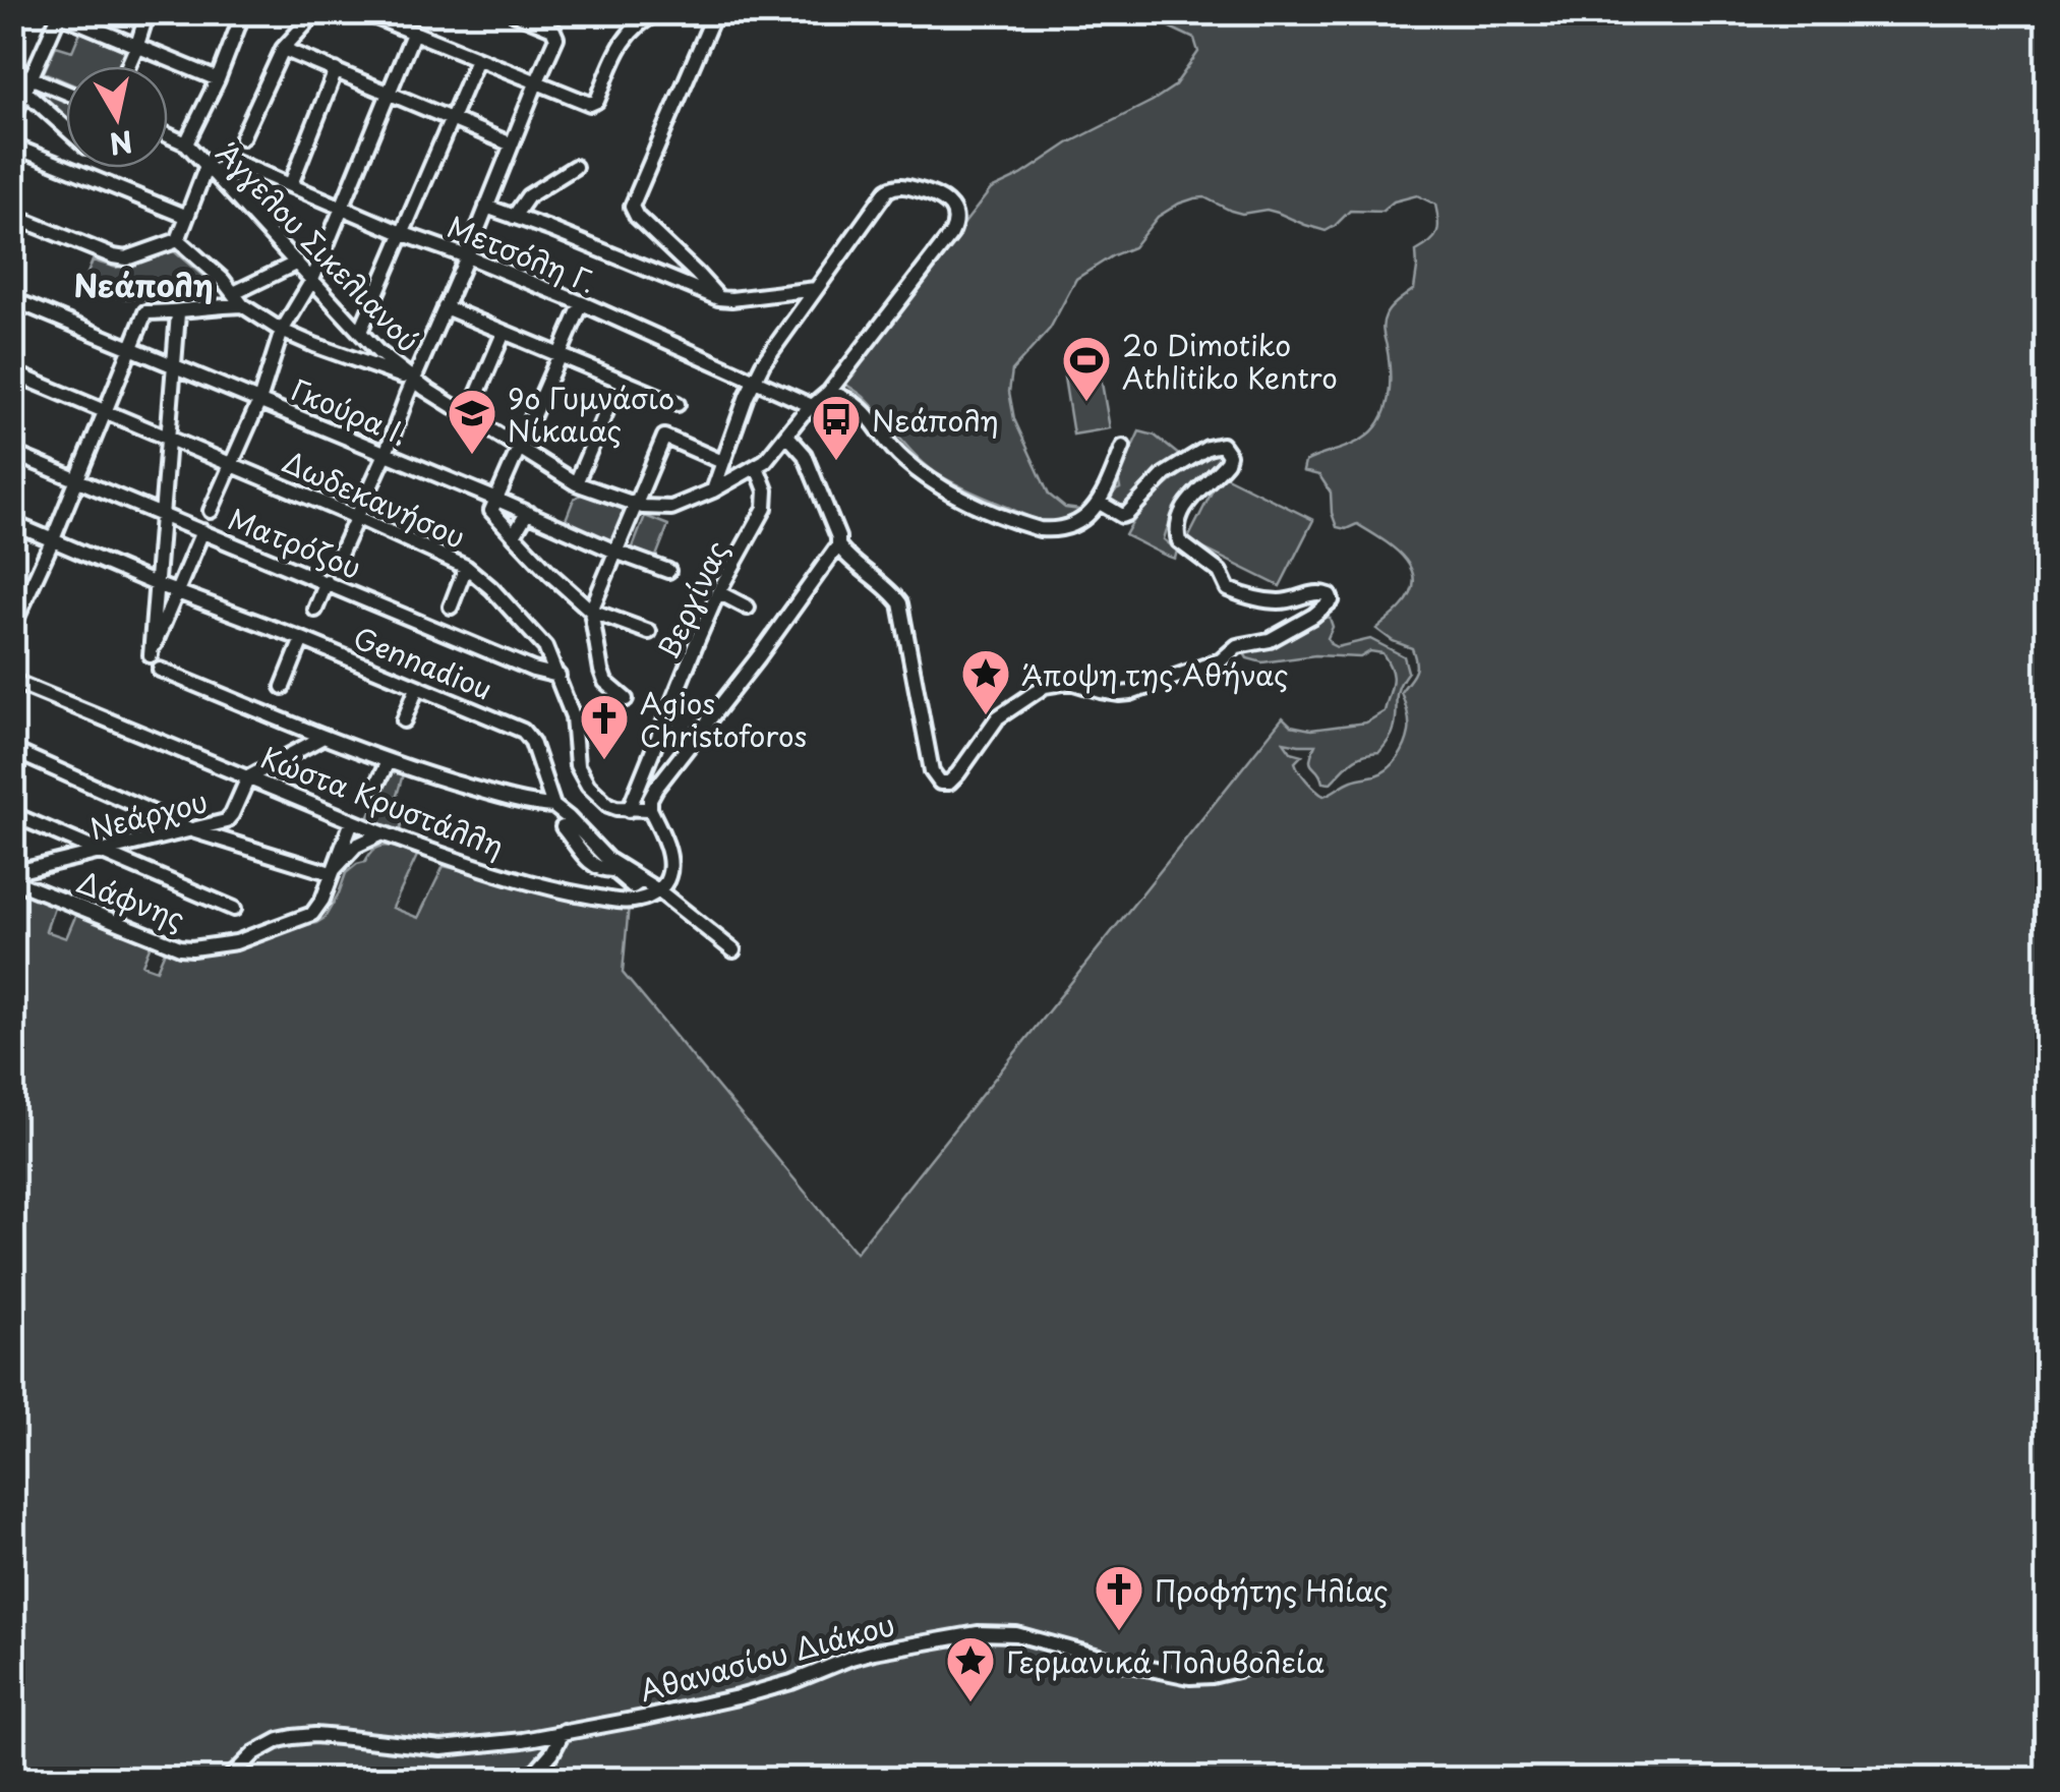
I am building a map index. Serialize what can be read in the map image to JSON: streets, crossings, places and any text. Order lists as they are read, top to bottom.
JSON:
{
  "streets": {
    "street": [
      "Άγγελου Σικελιανού",
      "Μετσόλη Γ.",
      "Γκούρα Ι.",
      "Δωδεκανήσου",
      "Ματρόζου",
      "Βεργίνας",
      "Gennadiou",
      "Κώστα Κρυστάλλη",
      "Νεάρχου",
      "Δάφνης",
      "Αθανασίου Διάκου"
    ]
  },
  "crossings": [
    ["Άγγελου Σικελιανού", "Μετσόλη Γ."],
    ["Άγγελου Σικελιανού", "Βεργίνας"],
    ["Δωδεκανήσου", "Ματρόζου"],
    ["Δωδεκανήσου", "Βεργίνας"],
    ["Gennadiou", "Κώστα Κρυστάλλη"],
    ["Κώστα Κρυστάλλη", "Νεάρχου"],
    ["Κώστα Κρυστάλλη", "Δάφνης"],
    ["Νεάρχου", "Δάφνης"]
  ],
  "districts": ["Νεάπολη"],
  "places": {
    "sports": ["2o Dimotiko Athlitiko Kentro"],
    "school or university": ["9ο Γυμνάσιο Νίκαιας"],
    "bus stop": ["Νεάπολη"],
    "place": ["Άποψη της Αθήνας", "Γερμανικά Πολυβολεία"],
    "church": ["Agios Christoforos", "Προφήτης Ηλίας"]
  },
  "north": "bottom"
}
